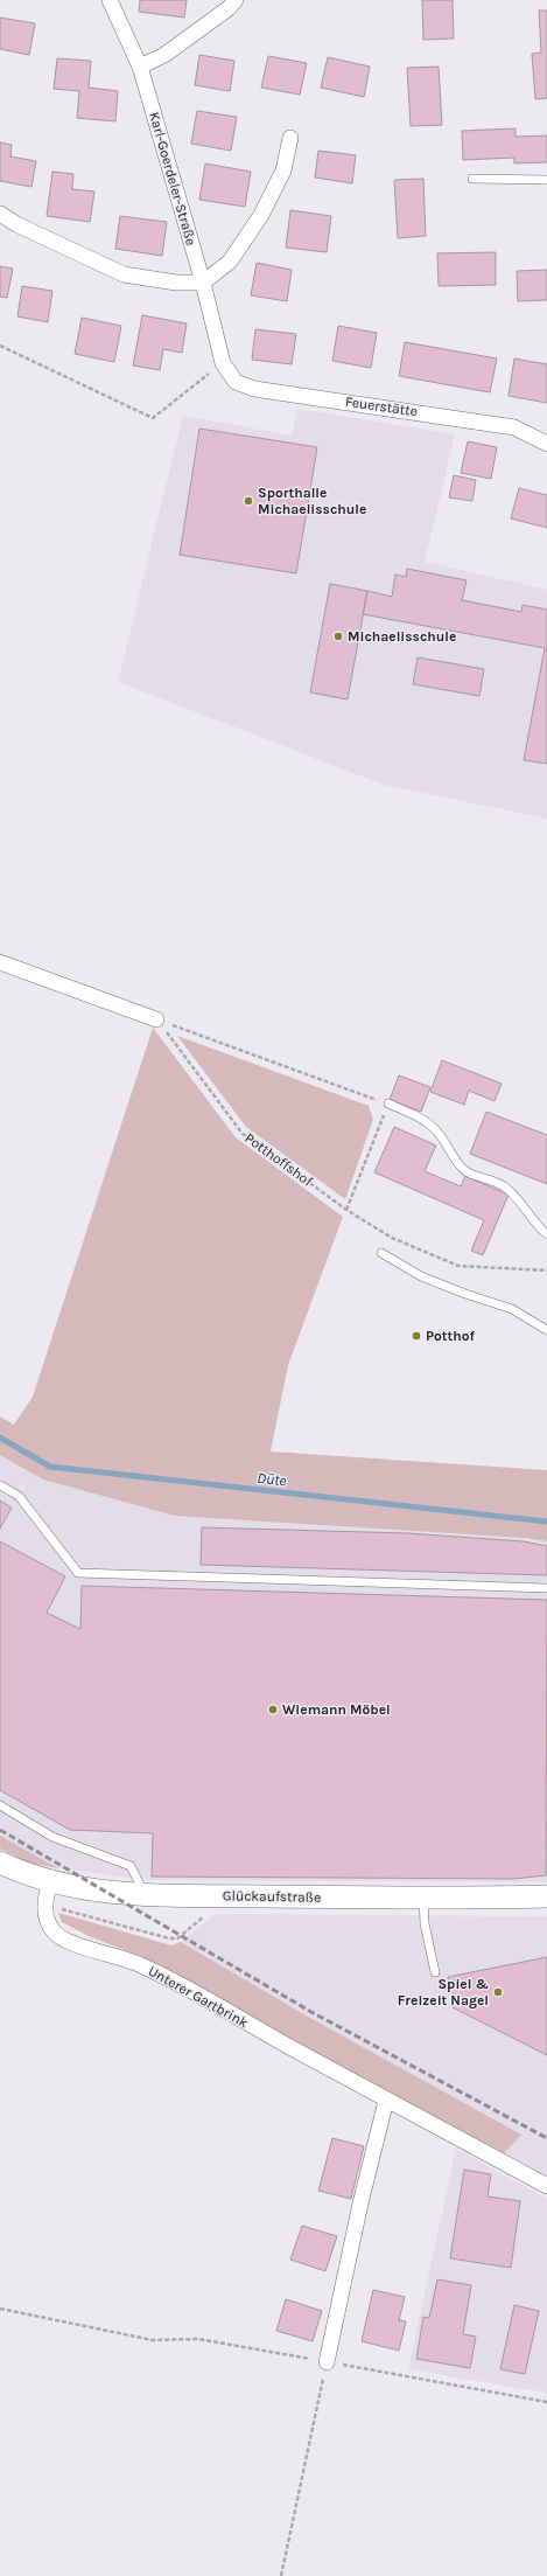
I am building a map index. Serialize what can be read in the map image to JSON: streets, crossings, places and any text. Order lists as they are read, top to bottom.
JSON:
{
  "streets": {
    "main road": ["Glückaufstraße"],
    "street": ["Karl-Goerdeler-Straße", "Feuerstätte", "Unterer Gartbrink"],
    "path": ["Potthoffshof"]
  },
  "crossings": [
    ["Karl-Goerdeler-Straße", "Feuerstätte"],
    ["Glückaufstraße", "Unterer Gartbrink"]
  ],
  "water": ["Düte"],
  "places": [
    "Sporthalle Michaelisschule",
    "Michaelisschule",
    "Potthof",
    "Wiemann Möbel",
    "Spiel & Freizeit Nagel"
  ]
}
